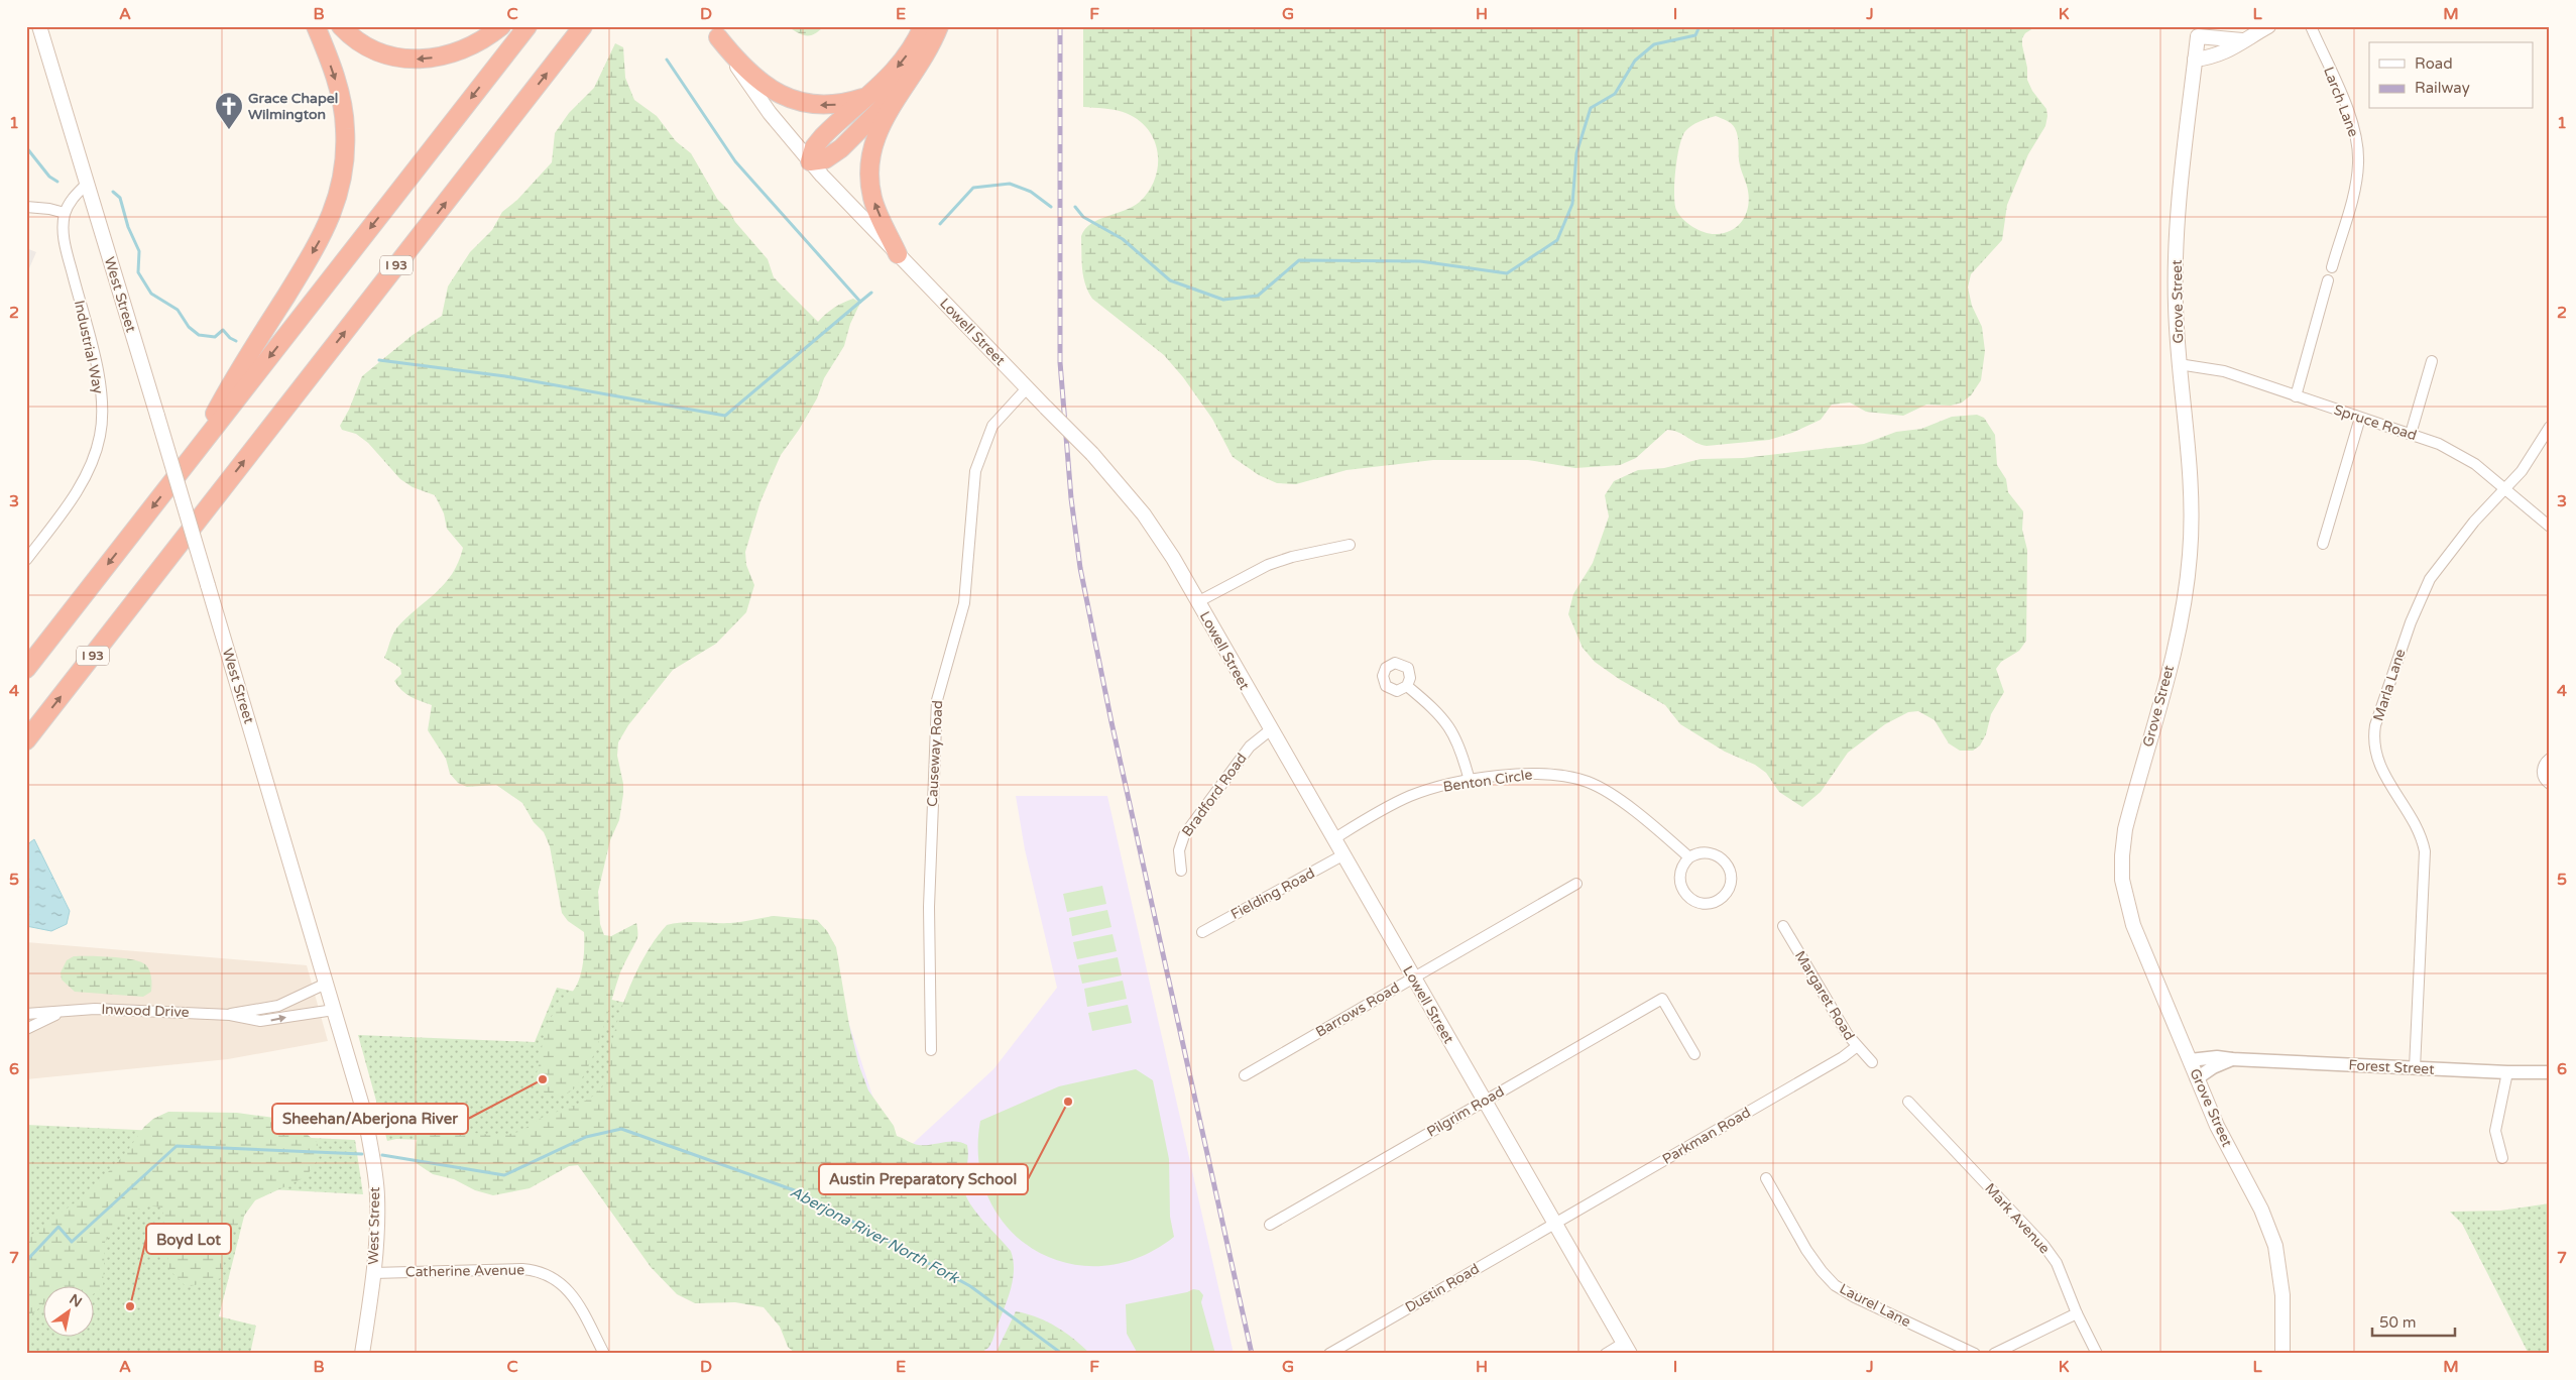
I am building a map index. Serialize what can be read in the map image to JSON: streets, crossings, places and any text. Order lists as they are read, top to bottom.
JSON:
{
  "streets": {
    "highway": ["I 93"],
    "main road": ["West Street", "Grove Street", "Lowell Street"],
    "street": [
      "Larch Lane",
      "Industrial Way",
      "Spruce Road",
      "Marla Lane",
      "Causeway Road",
      "Benton Circle",
      "Bradford Road",
      "Fielding Road",
      "Margaret Road",
      "Barrows Road",
      "Inwood Drive",
      "Forest Street",
      "Pilgrim Road",
      "Parkman Road",
      "Mark Avenue",
      "Catherine Avenue",
      "Dustin Road",
      "Laurel Lane"
    ]
  },
  "crossings": [
    ["West Street", "Inwood Drive"],
    ["West Street", "Catherine Avenue"],
    ["Grove Street", "Spruce Road"],
    ["Grove Street", "Forest Street"],
    ["Lowell Street", "Causeway Road"],
    ["Lowell Street", "Benton Circle"],
    ["Lowell Street", "Bradford Road"],
    ["Lowell Street", "Fielding Road"],
    ["Lowell Street", "Barrows Road"],
    ["Lowell Street", "Pilgrim Road"],
    ["Lowell Street", "Parkman Road"],
    ["Lowell Street", "Dustin Road"],
    ["Spruce Road", "Marla Lane"],
    ["Marla Lane", "Forest Street"],
    ["Margaret Road", "Parkman Road"],
    ["Parkman Road", "Dustin Road"]
  ],
  "water": ["Aberjona River North Fork"],
  "places": {
    "church": ["Grace Chapel Wilmington"],
    "other": ["Sheehan/Aberjona River", "Austin Preparatory School", "Boyd Lot"]
  },
  "legend": ["Road", "Railway"],
  "scale_bar": "50 m",
  "north": "top right",
  "grid": {
    "columns": [
      "A",
      "B",
      "C",
      "D",
      "E",
      "F",
      "G",
      "H",
      "I",
      "J",
      "K",
      "L",
      "M"
    ],
    "rows": [
      "1",
      "2",
      "3",
      "4",
      "5",
      "6",
      "7"
    ]
  }
}
